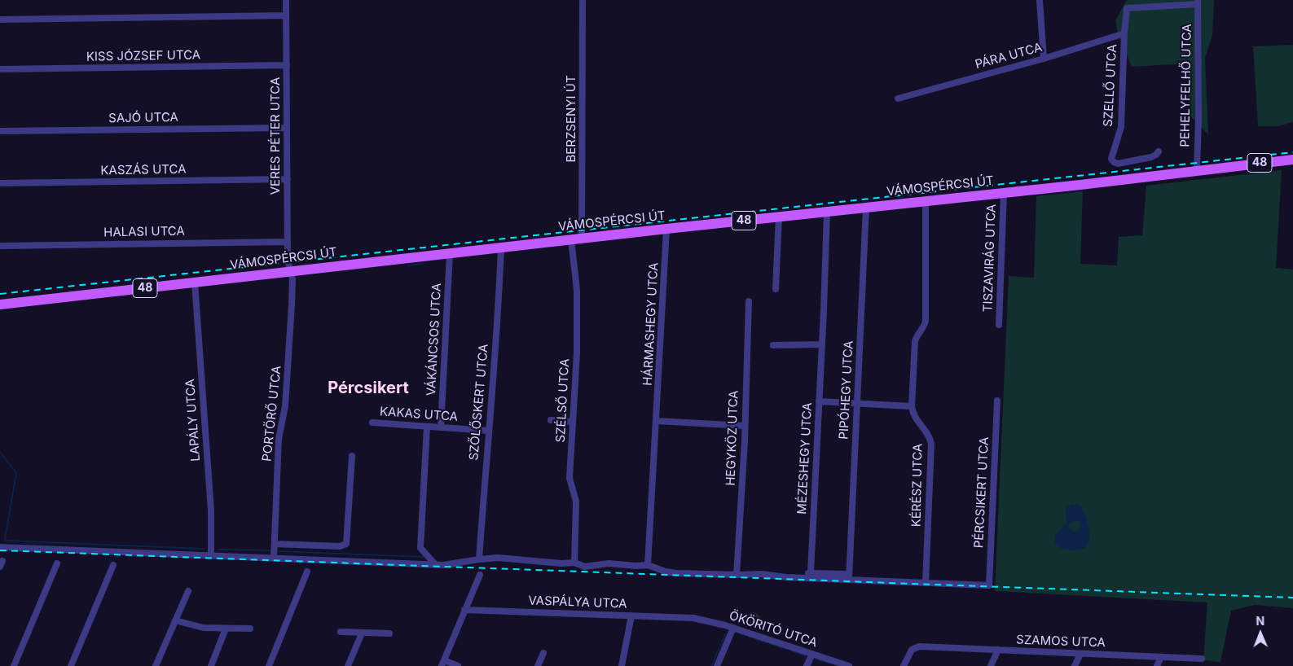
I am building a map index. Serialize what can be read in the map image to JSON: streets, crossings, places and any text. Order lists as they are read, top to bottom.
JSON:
{
  "streets": {
    "main road": ["48", "VÁMOSPÉRCSI ÚT"],
    "street": [
      "KISS JÓZSEF UTCA",
      "PÁRA UTCA",
      "SZELLŐ UTCA",
      "PEHELYFELHŐ UTCA",
      "SAJÓ UTCA",
      "BERZSENYI ÚT",
      "VERES PÉTER UTCA",
      "KASZÁS UTCA",
      "HALASI UTCA",
      "TISZAVIRÁG UTCA",
      "HÁRMASHEGY UTCA",
      "VÁKÁNCSOS UTCA",
      "PIPÓHEGY UTCA",
      "SZÉLSŐ UTCA",
      "SZŐLŐSKERT UTCA",
      "PORTÖRŐ UTCA",
      "KAKAS UTCA",
      "LAPÁLY UTCA",
      "HEGYKÖZ UTCA",
      "MÉZESHEGY UTCA",
      "KÉRÉSZ UTCA",
      "PÉRCSIKERT UTCA",
      "VASPÁLYA UTCA",
      "ÖKÖRITÓ UTCA",
      "SZAMOS UTCA"
    ]
  },
  "crossings": [
    ["KISS JÓZSEF UTCA", "VERES PÉTER UTCA"],
    ["PÁRA UTCA", "SZELLŐ UTCA"],
    ["SZELLŐ UTCA", "PEHELYFELHŐ UTCA"],
    ["PEHELYFELHŐ UTCA", "VÁMOSPÉRCSI ÚT"],
    ["SAJÓ UTCA", "VERES PÉTER UTCA"],
    ["BERZSENYI ÚT", "VÁMOSPÉRCSI ÚT"],
    ["BERZSENYI ÚT", "SZÉLSŐ UTCA"],
    ["VERES PÉTER UTCA", "KASZÁS UTCA"],
    ["VERES PÉTER UTCA", "VÁMOSPÉRCSI ÚT"],
    ["VERES PÉTER UTCA", "HALASI UTCA"],
    ["VERES PÉTER UTCA", "PORTÖRŐ UTCA"],
    ["VÁMOSPÉRCSI ÚT", "TISZAVIRÁG UTCA"],
    ["VÁMOSPÉRCSI ÚT", "HÁRMASHEGY UTCA"],
    ["VÁMOSPÉRCSI ÚT", "VÁKÁNCSOS UTCA"],
    ["VÁMOSPÉRCSI ÚT", "PIPÓHEGY UTCA"],
    ["VÁMOSPÉRCSI ÚT", "SZÉLSŐ UTCA"],
    ["VÁMOSPÉRCSI ÚT", "SZŐLŐSKERT UTCA"],
    ["VÁMOSPÉRCSI ÚT", "PORTÖRŐ UTCA"],
    ["VÁMOSPÉRCSI ÚT", "LAPÁLY UTCA"],
    ["VÁMOSPÉRCSI ÚT", "MÉZESHEGY UTCA"],
    ["VÁMOSPÉRCSI ÚT", "KÉRÉSZ UTCA"],
    ["VÁKÁNCSOS UTCA", "KAKAS UTCA"],
    ["SZŐLŐSKERT UTCA", "KAKAS UTCA"],
    ["KÉRÉSZ UTCA", "PÉRCSIKERT UTCA"],
    ["VASPÁLYA UTCA", "ÖKÖRITÓ UTCA"]
  ],
  "districts": ["Pércsikert"],
  "north": "top"
}
